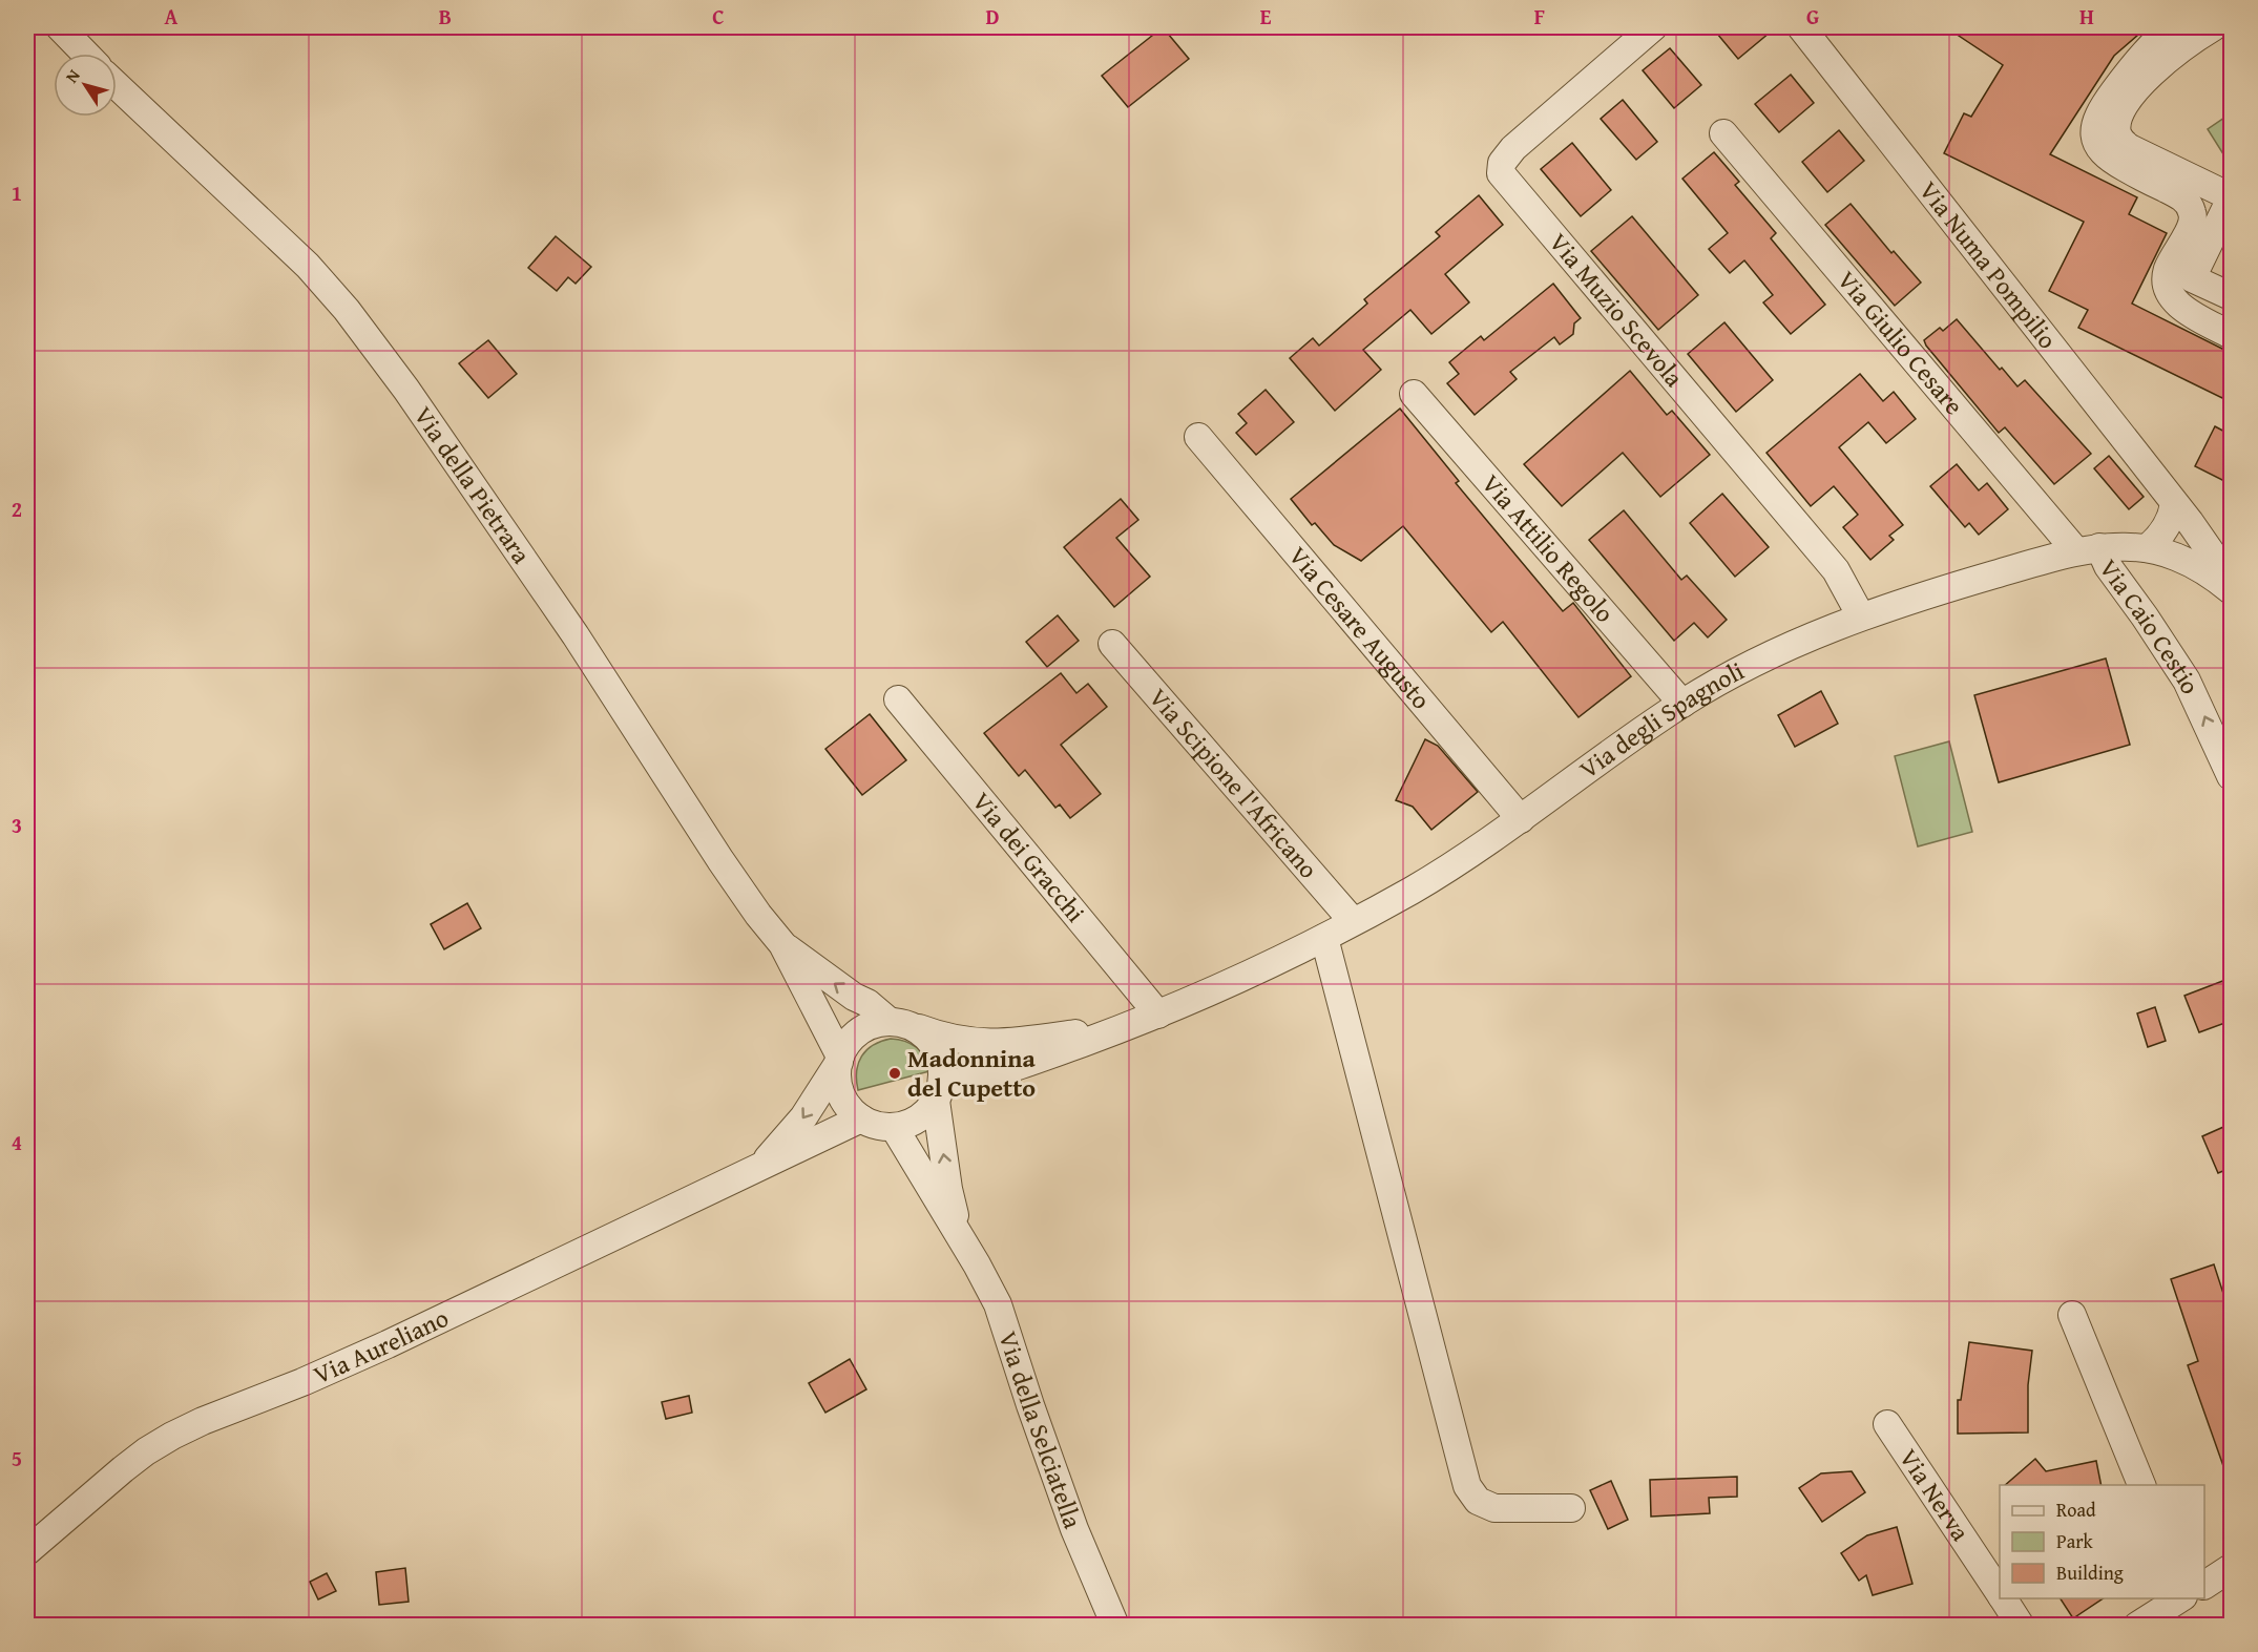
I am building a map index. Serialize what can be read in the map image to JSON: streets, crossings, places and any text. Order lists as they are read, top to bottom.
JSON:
{
  "streets": {
    "street": [
      "Via Numa Pompilio",
      "Via Muzio Scevola",
      "Via Giulio Cesare",
      "Via della Pietrara",
      "Via Attilio Regolo",
      "Via Caio Cestio",
      "Via Cesare Augusto",
      "Via degli Spagnoli",
      "Via Scipione l'Africano",
      "Via dei Gracchi",
      "Via Aureliano",
      "Via della Selciatella",
      "Via Nerva"
    ]
  },
  "crossings": [
    ["Via Muzio Scevola", "Via degli Spagnoli"],
    ["Via Giulio Cesare", "Via Caio Cestio"],
    ["Via Giulio Cesare", "Via degli Spagnoli"],
    ["Via della Pietrara", "Via Aureliano"],
    ["Via della Pietrara", "Via della Selciatella"],
    ["Via Attilio Regolo", "Via degli Spagnoli"],
    ["Via Caio Cestio", "Via degli Spagnoli"],
    ["Via Cesare Augusto", "Via degli Spagnoli"],
    ["Via degli Spagnoli", "Via Scipione l'Africano"],
    ["Via degli Spagnoli", "Via dei Gracchi"],
    ["Via Aureliano", "Via della Selciatella"]
  ],
  "one_way": ["Via Caio Cestio"],
  "places": ["Madonnina del Cupetto"],
  "legend": ["Road", "Park", "Building"],
  "north": "top left",
  "grid": {
    "columns": [
      "A",
      "B",
      "C",
      "D",
      "E",
      "F",
      "G",
      "H"
    ],
    "rows": [
      "1",
      "2",
      "3",
      "4",
      "5"
    ]
  }
}
